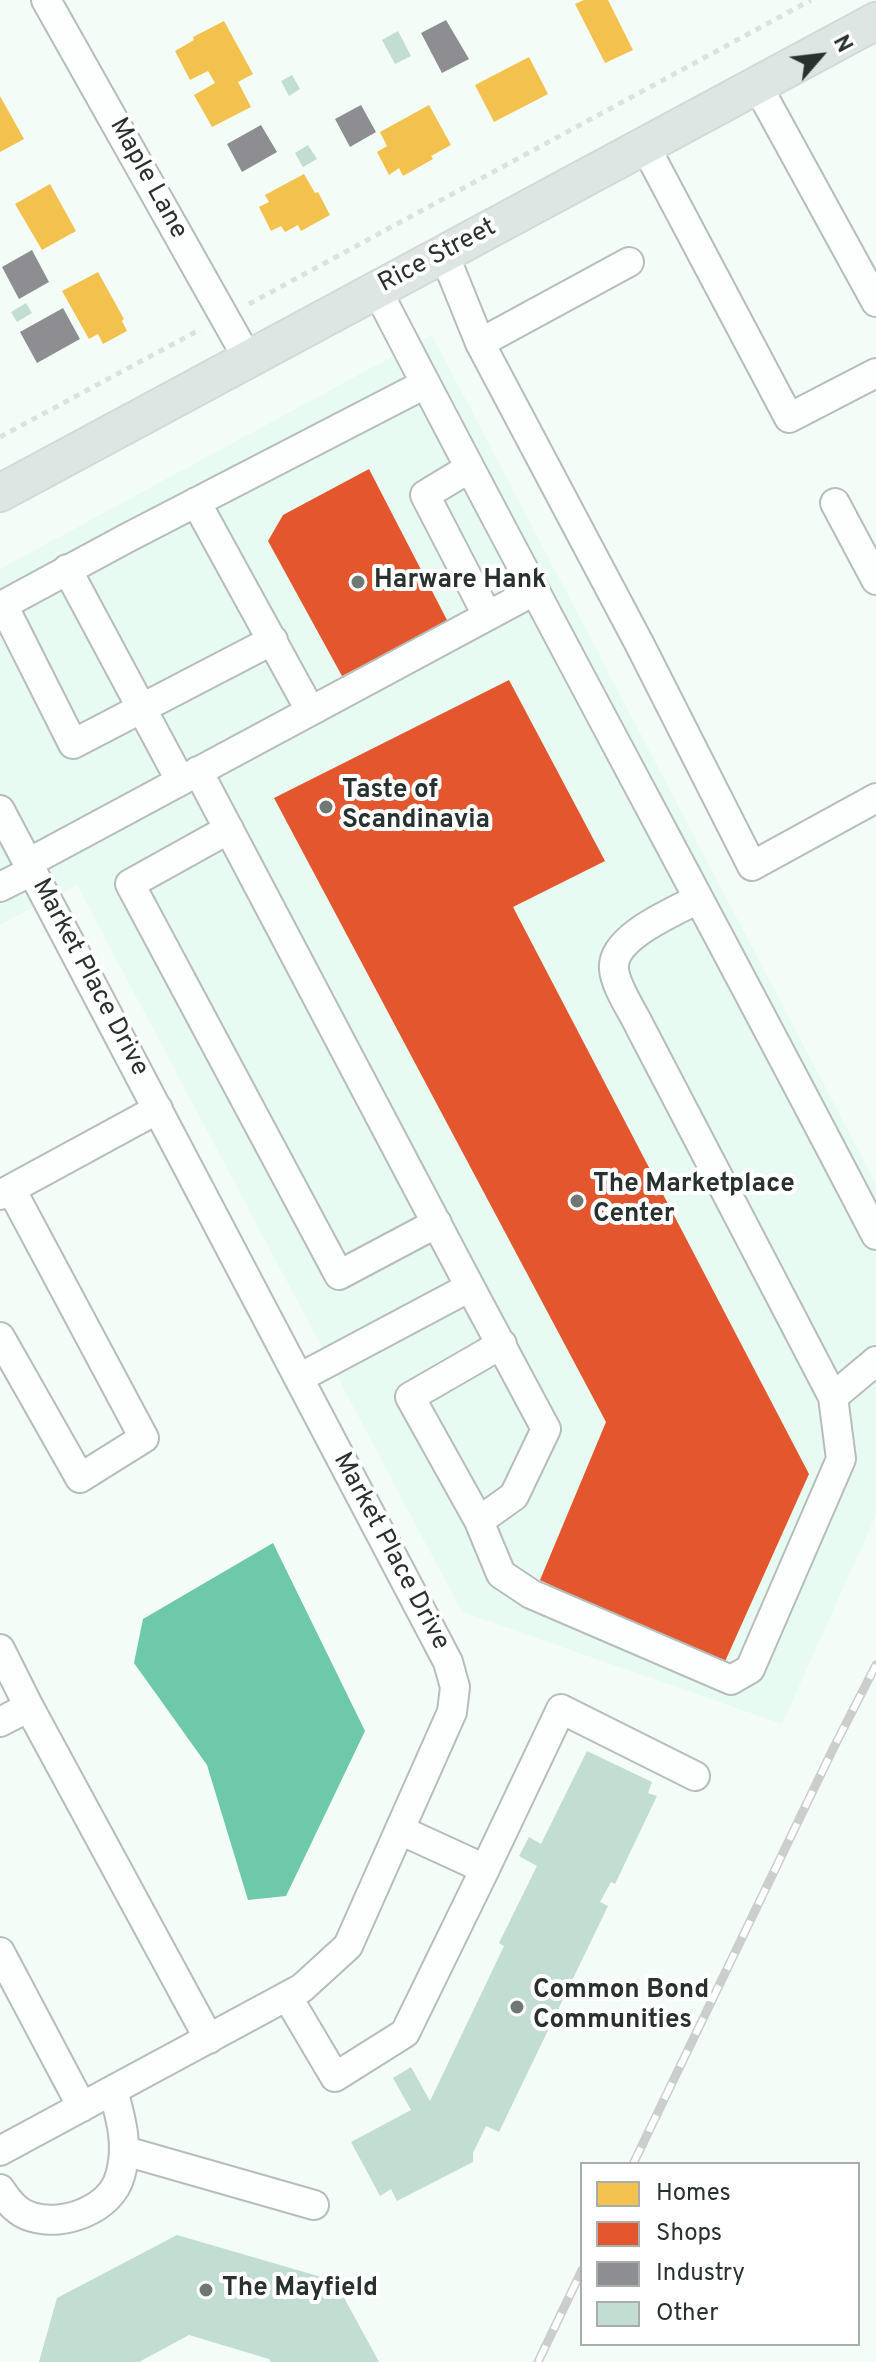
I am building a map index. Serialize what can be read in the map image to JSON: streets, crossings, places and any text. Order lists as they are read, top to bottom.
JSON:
{
  "streets": {
    "main road": ["Rice Street"],
    "street": ["Maple Lane", "Market Place Drive"]
  },
  "crossings": [
    ["Maple Lane", "Rice Street"]
  ],
  "places": [
    "Harware Hank",
    "Taste of Scandinavia",
    "The Marketplace Center",
    "Common Bond Communities",
    "The Mayfield"
  ],
  "legend": [
    "Homes",
    "Shops",
    "Industry",
    "Other"
  ],
  "north": "top right"
}
